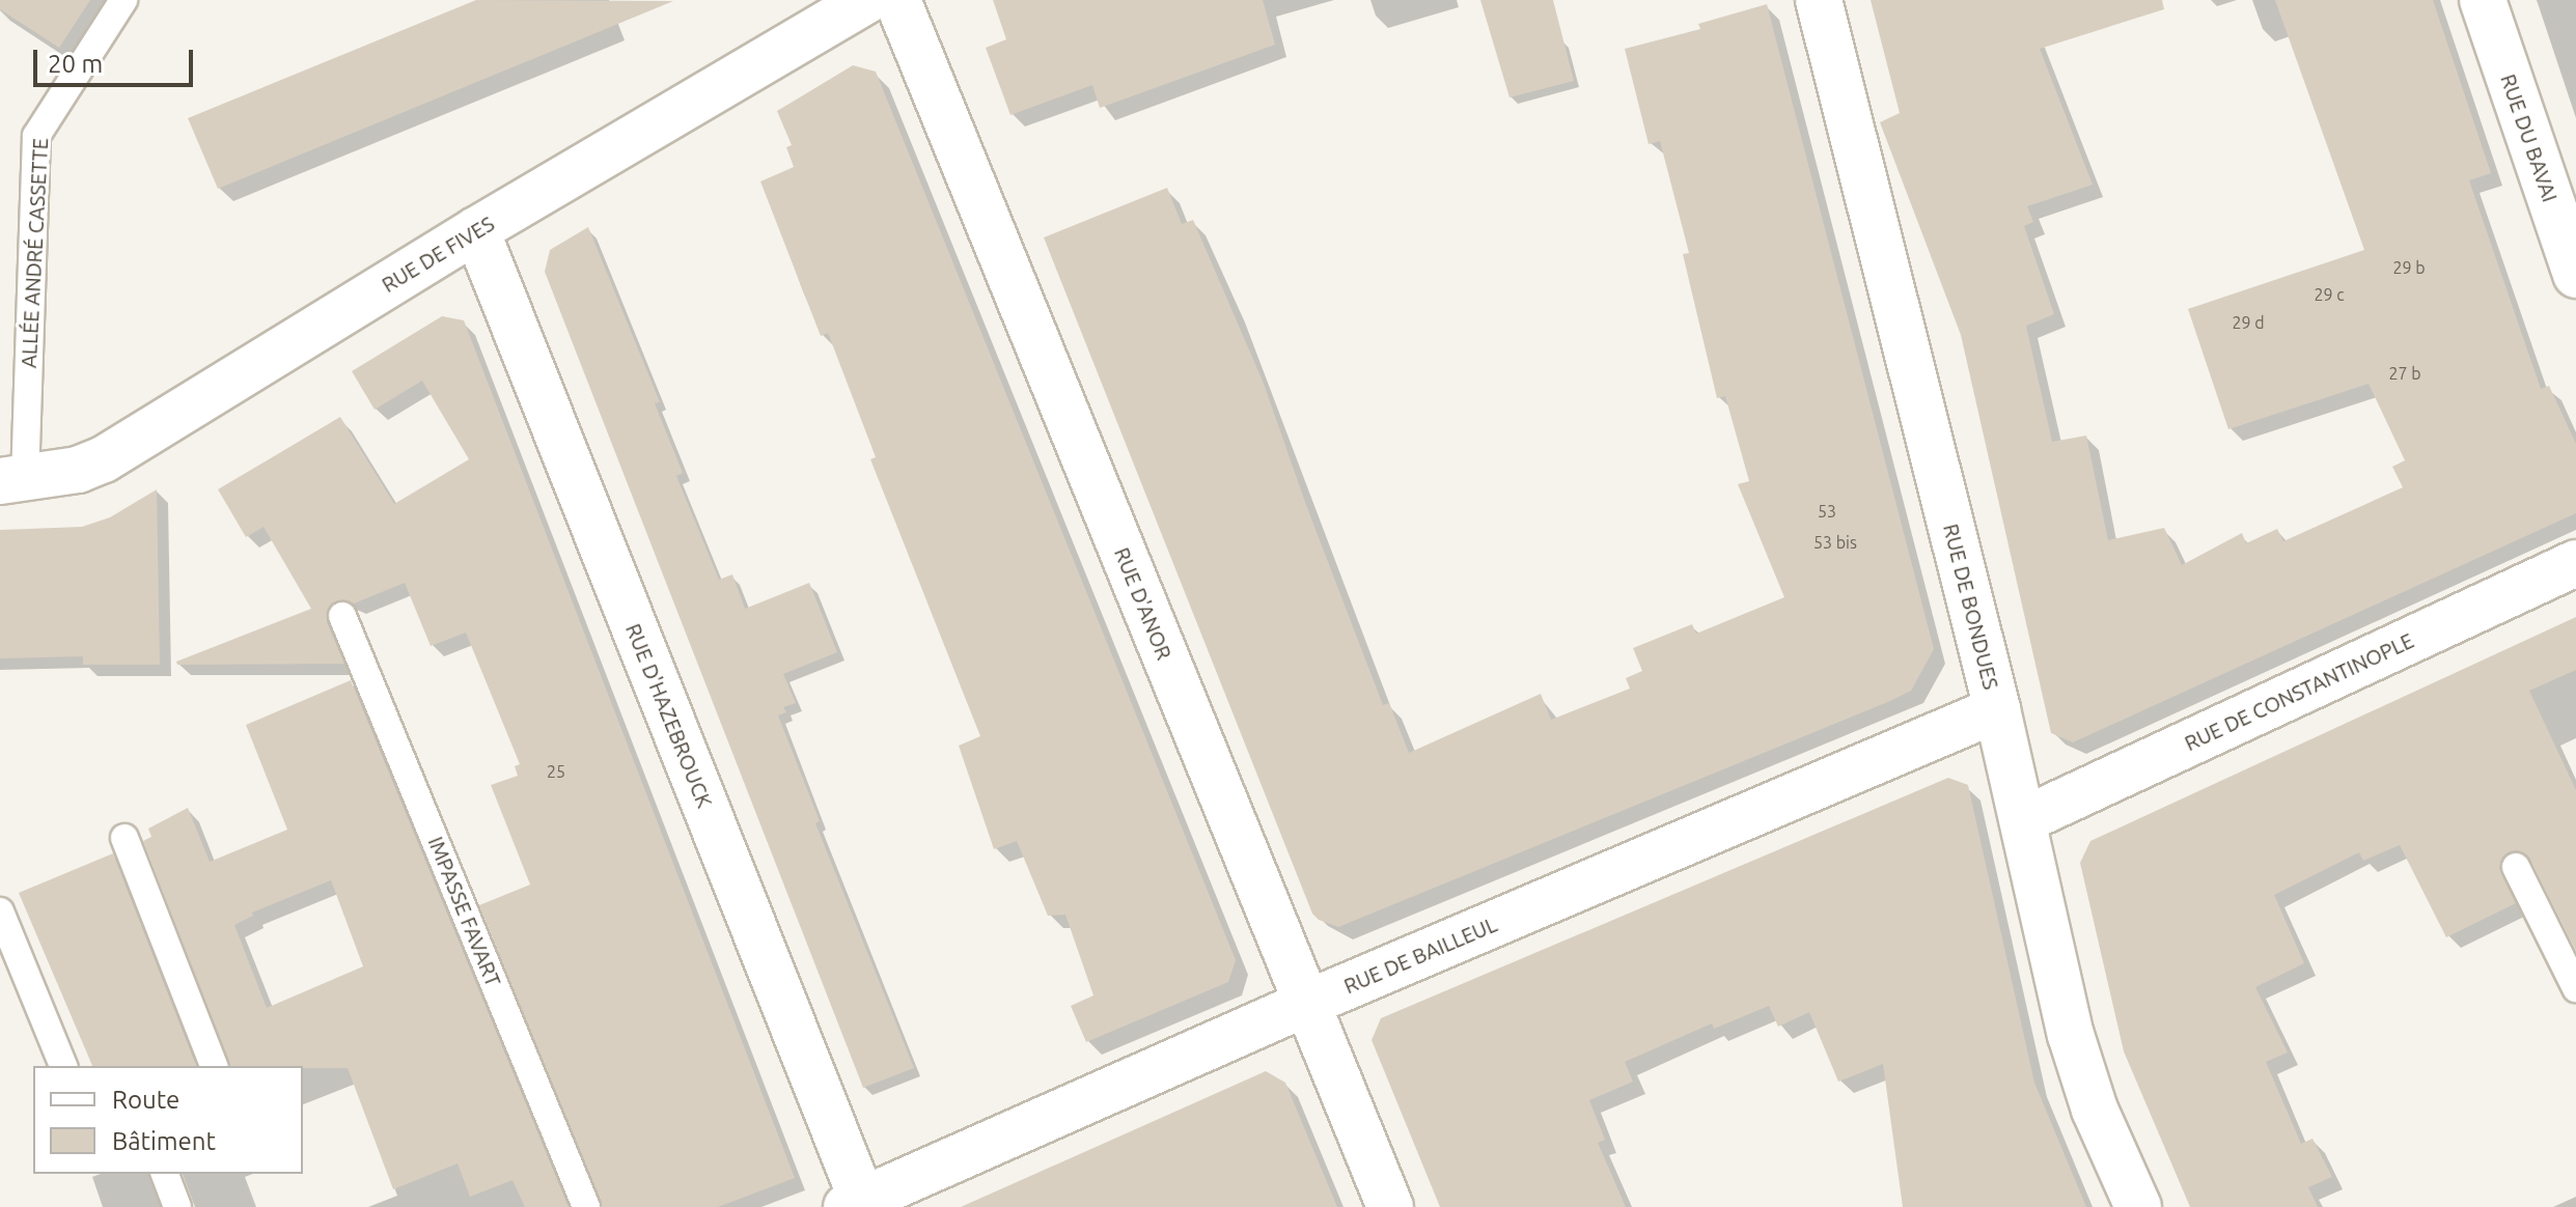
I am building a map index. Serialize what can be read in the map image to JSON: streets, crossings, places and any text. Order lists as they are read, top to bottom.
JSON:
{
  "streets": {
    "street": [
      "RUE DU BAVAI",
      "RUE DE FIVES",
      "RUE D'ANOR",
      "RUE DE BONDUES",
      "RUE DE CONSTANTINOPLE",
      "RUE D'HAZEBROUCK",
      "RUE DE BAILLEUL"
    ],
    "lane": ["ALLÉE ANDRÉ CASSETTE", "IMPASSE FAVART"]
  },
  "crossings": [
    ["ALLÉE ANDRÉ CASSETTE", "RUE DE FIVES"],
    ["RUE DE FIVES", "RUE D'HAZEBROUCK"],
    ["RUE D'ANOR", "RUE DE BAILLEUL"],
    ["RUE DE BONDUES", "RUE DE CONSTANTINOPLE"],
    ["RUE DE BONDUES", "RUE DE BAILLEUL"],
    ["RUE D'HAZEBROUCK", "RUE DE BAILLEUL"]
  ],
  "house_numbers": [
    "29 b",
    "29 c",
    "29 d",
    "27 b",
    "53",
    "53 bis",
    "25"
  ],
  "legend": ["Route", "Bâtiment"],
  "scale_bar": "20 m"
}
